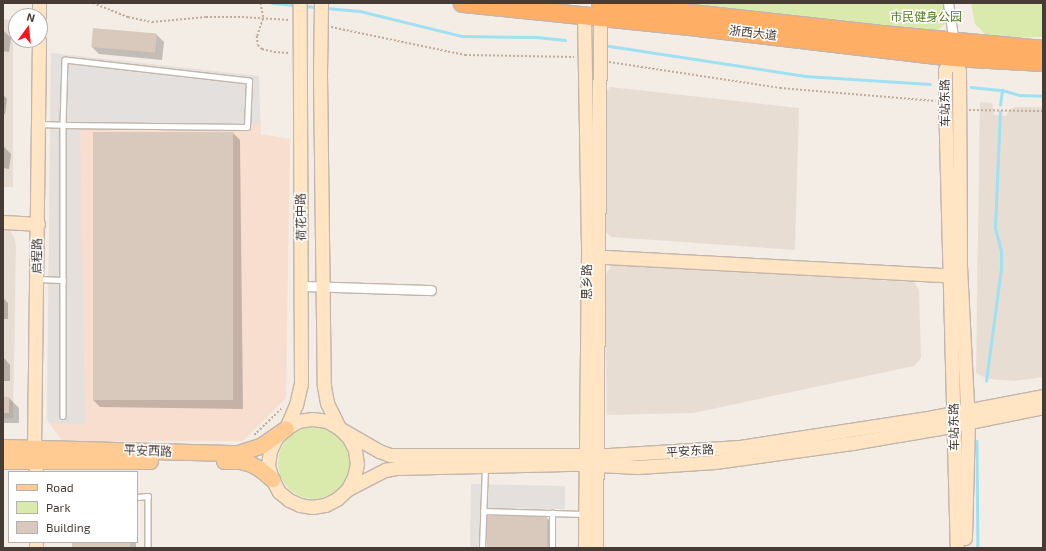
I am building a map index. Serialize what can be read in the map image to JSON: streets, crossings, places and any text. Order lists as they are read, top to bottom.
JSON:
{
  "streets": {
    "highway": ["浙西大道"],
    "main road": ["平安西路"],
    "street": [
      "车站东路",
      "荷花中路",
      "启程路",
      "思乡路",
      "平安东路"
    ]
  },
  "crossings": [
    ["浙西大道", "车站东路"],
    ["浙西大道", "思乡路"],
    ["车站东路", "平安东路"],
    ["荷花中路", "平安西路"],
    ["荷花中路", "平安东路"],
    ["启程路", "平安西路"],
    ["思乡路", "平安东路"],
    ["平安西路", "平安东路"]
  ],
  "parks": ["市民健身公园"],
  "legend": ["Road", "Park", "Building"],
  "north": "top"
}
